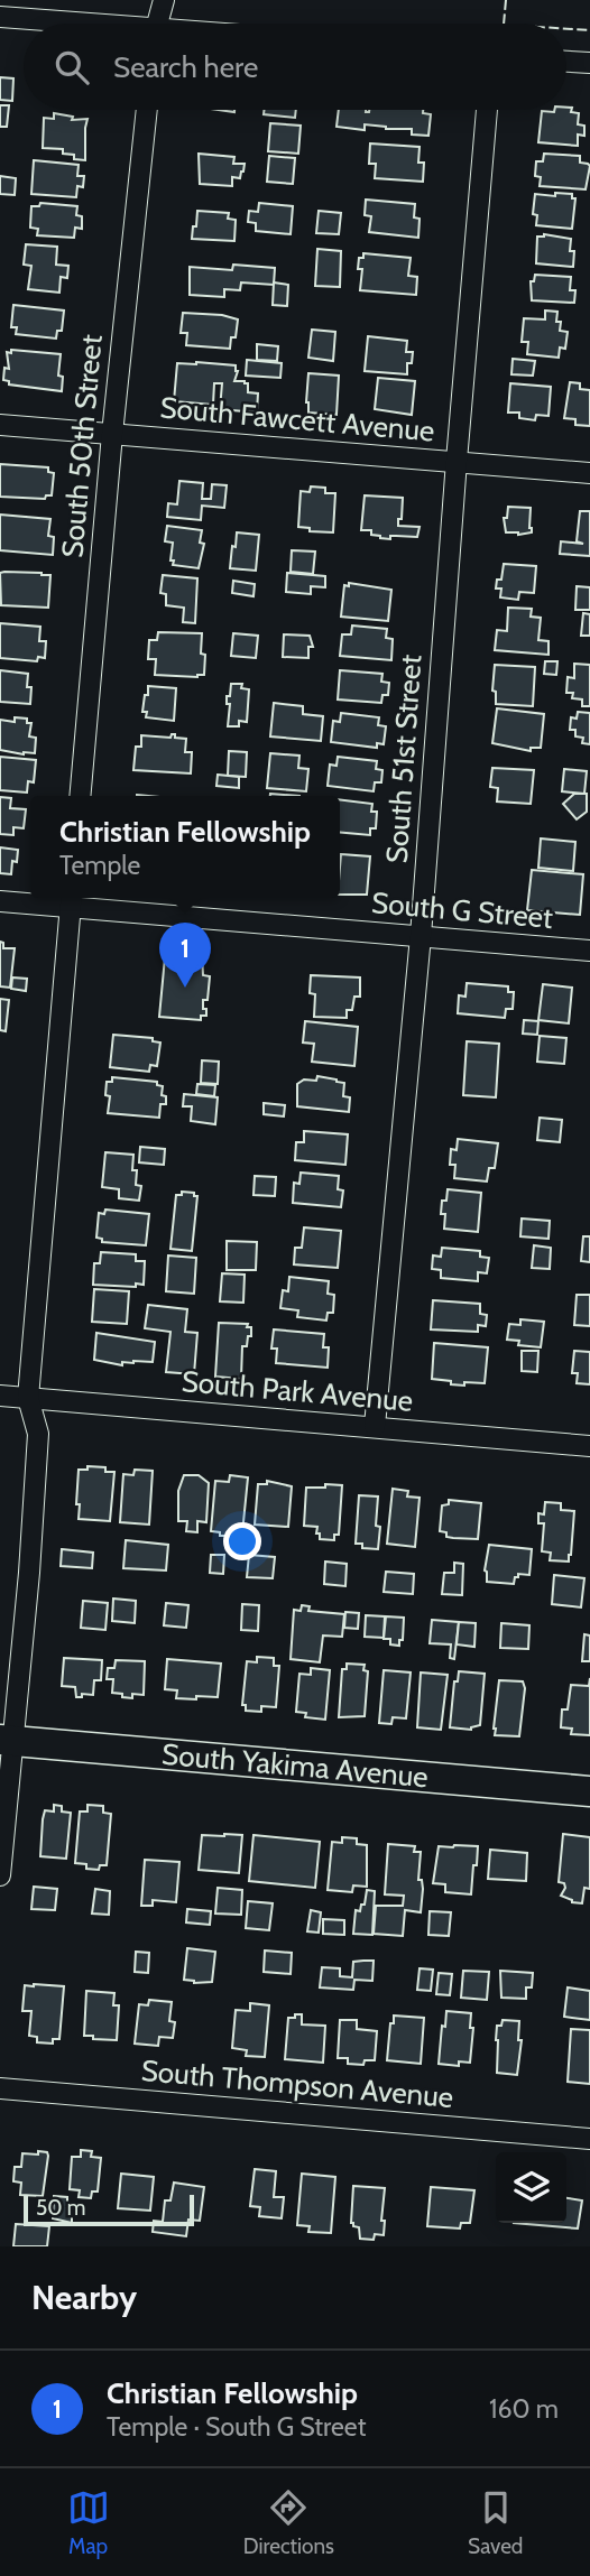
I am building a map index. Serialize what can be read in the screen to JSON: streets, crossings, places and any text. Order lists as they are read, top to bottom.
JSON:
{
  "streets": {
    "main road": ["South Yakima Avenue"],
    "street": [
      "South Fawcett Avenue",
      "South 50th Street",
      "South 51st Street",
      "South G Street",
      "South Park Avenue",
      "South Thompson Avenue"
    ]
  },
  "crossings": [
    ["South Fawcett Avenue", "South 50th Street"],
    ["South Fawcett Avenue", "South 51st Street"],
    ["South 51st Street", "South G Street"],
    ["South 51st Street", "South Park Avenue"]
  ],
  "scale_bar": "50 m",
  "page": {
    "search": "Search here",
    "popup": ["Christian Fellowship", "Temple"],
    "pins": "1",
    "scale": "50 m",
    "heading": "Nearby",
    "list": [
      {
        "mark": "1",
        "name": "Christian Fellowship",
        "note": "Temple · South G Street",
        "value": "160 m"
      }
    ],
    "nav": ["Map", "Directions", "Saved"]
  }
}
